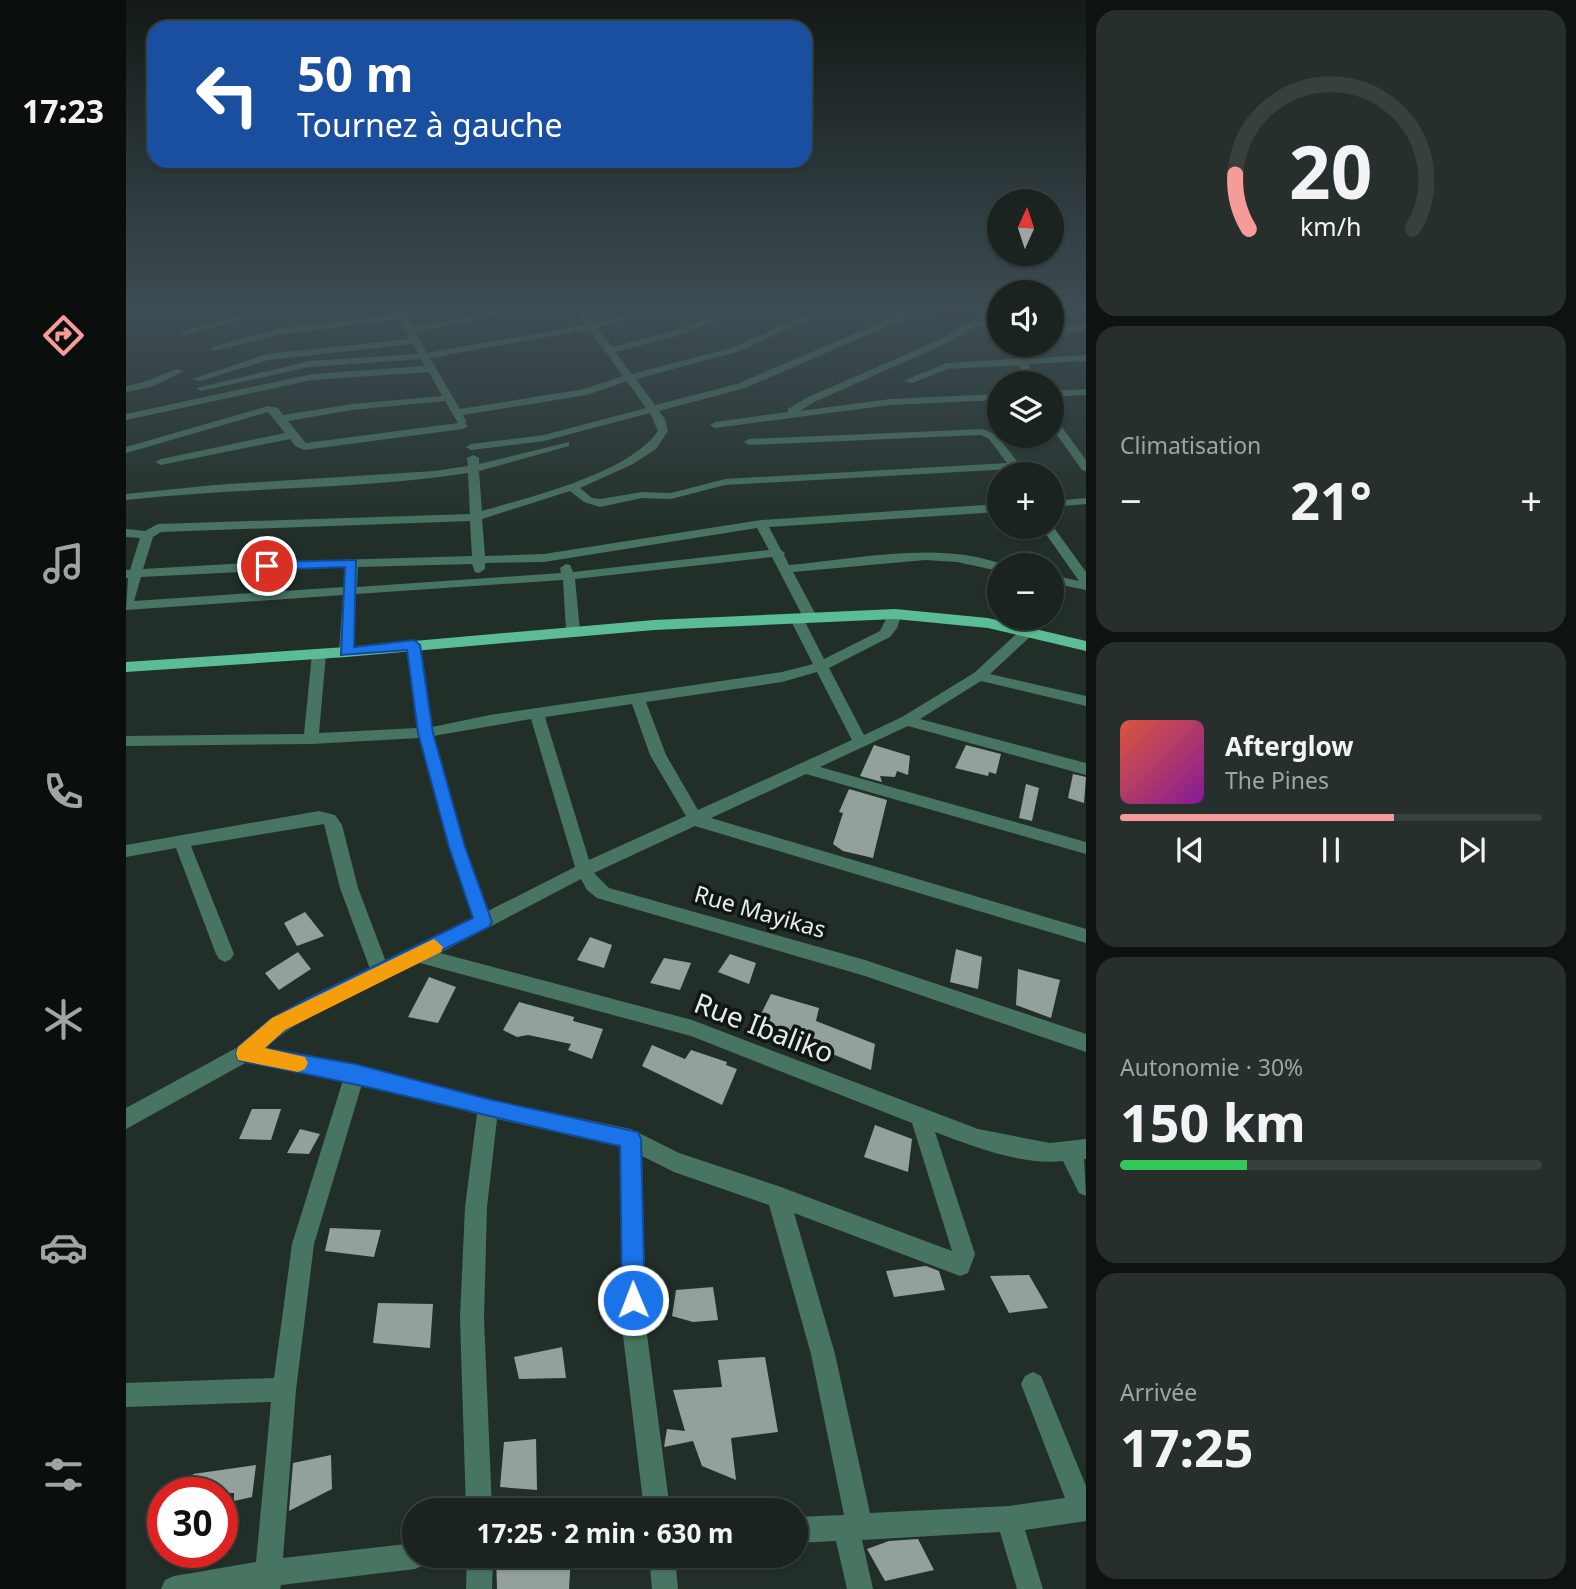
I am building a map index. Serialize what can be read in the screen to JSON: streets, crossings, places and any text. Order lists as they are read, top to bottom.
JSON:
{
  "streets": {
    "street": ["Rue Mayikas", "Rue Ibaliko"]
  },
  "north": "top",
  "page": {
    "tabs": "17:23",
    "turn": ["50 m", "Tournez à gauche"],
    "map_buttons": ["+", "−"],
    "tile": [
      "Climatisation",
      ["Autonomie · 30%", "150 km"],
      ["Arrivée", "17:25"]
    ],
    "heat": ["−", "21°", "+"],
    "song": ["Afterglow", "The Pines"],
    "limit": "30",
    "trip": "17:25 · 2 min · 630 m",
    "gauge": ["20", "km/h"]
  }
}
